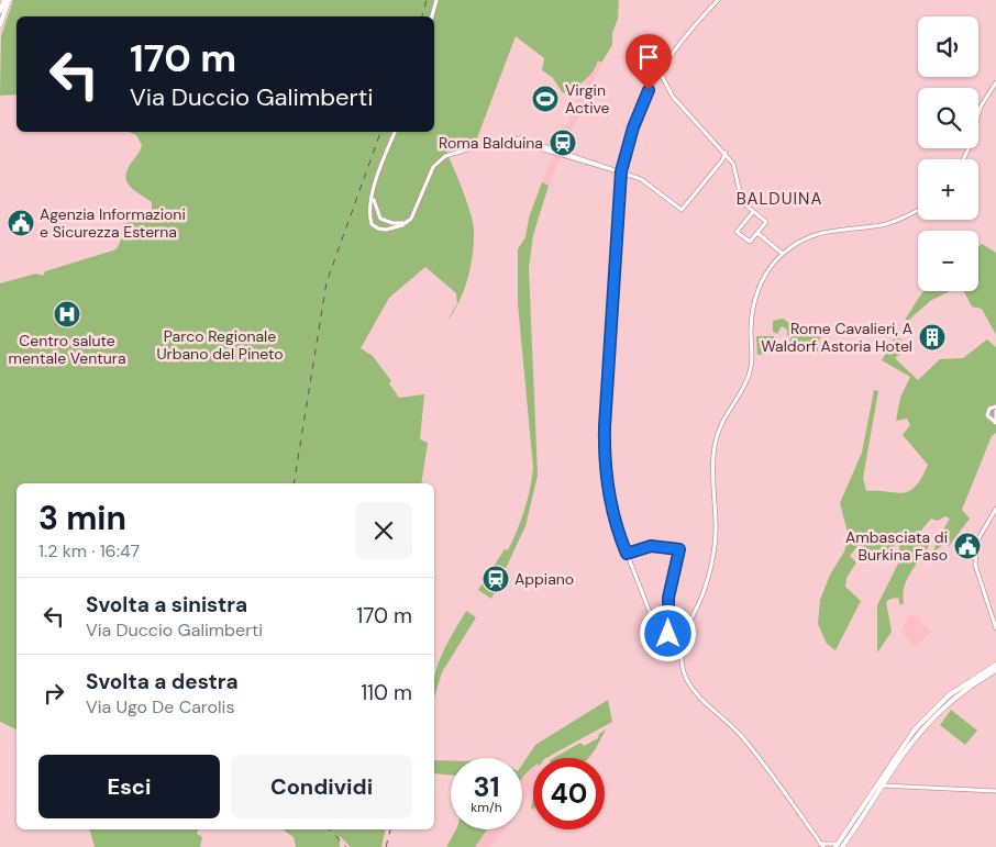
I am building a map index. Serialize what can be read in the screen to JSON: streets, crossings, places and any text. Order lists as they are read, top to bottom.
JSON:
{
  "districts": ["BALDUINA"],
  "parks": ["Parco Regionale Urbano del Pineto"],
  "places": {
    "sports": ["Virgin Active"],
    "station": ["Roma Balduina", "Appiano"],
    "public building": ["Agenzia Informazioni e Sicurezza Esterna", "Ambasciata di Burkina Faso"],
    "hospital": ["Centro salute mentale Ventura"],
    "building": ["Rome Cavalieri, A Waldorf Astoria Hotel"]
  },
  "page": {
    "map_buttons": ["+", "−"],
    "turn": ["170 m", "Via Duccio Galimberti"],
    "heading": ["3 min", "1.2 km · 16:47"],
    "list": [
      {
        "name": "Svolta a sinistra",
        "note": "Via Duccio Galimberti",
        "value": "170 m"
      },
      {
        "name": "Svolta a destra",
        "note": "Via Ugo De Carolis",
        "value": "110 m"
      }
    ],
    "buttons": ["Esci", "Condividi"],
    "speed": "31 km/h",
    "limit": "40"
  }
}
